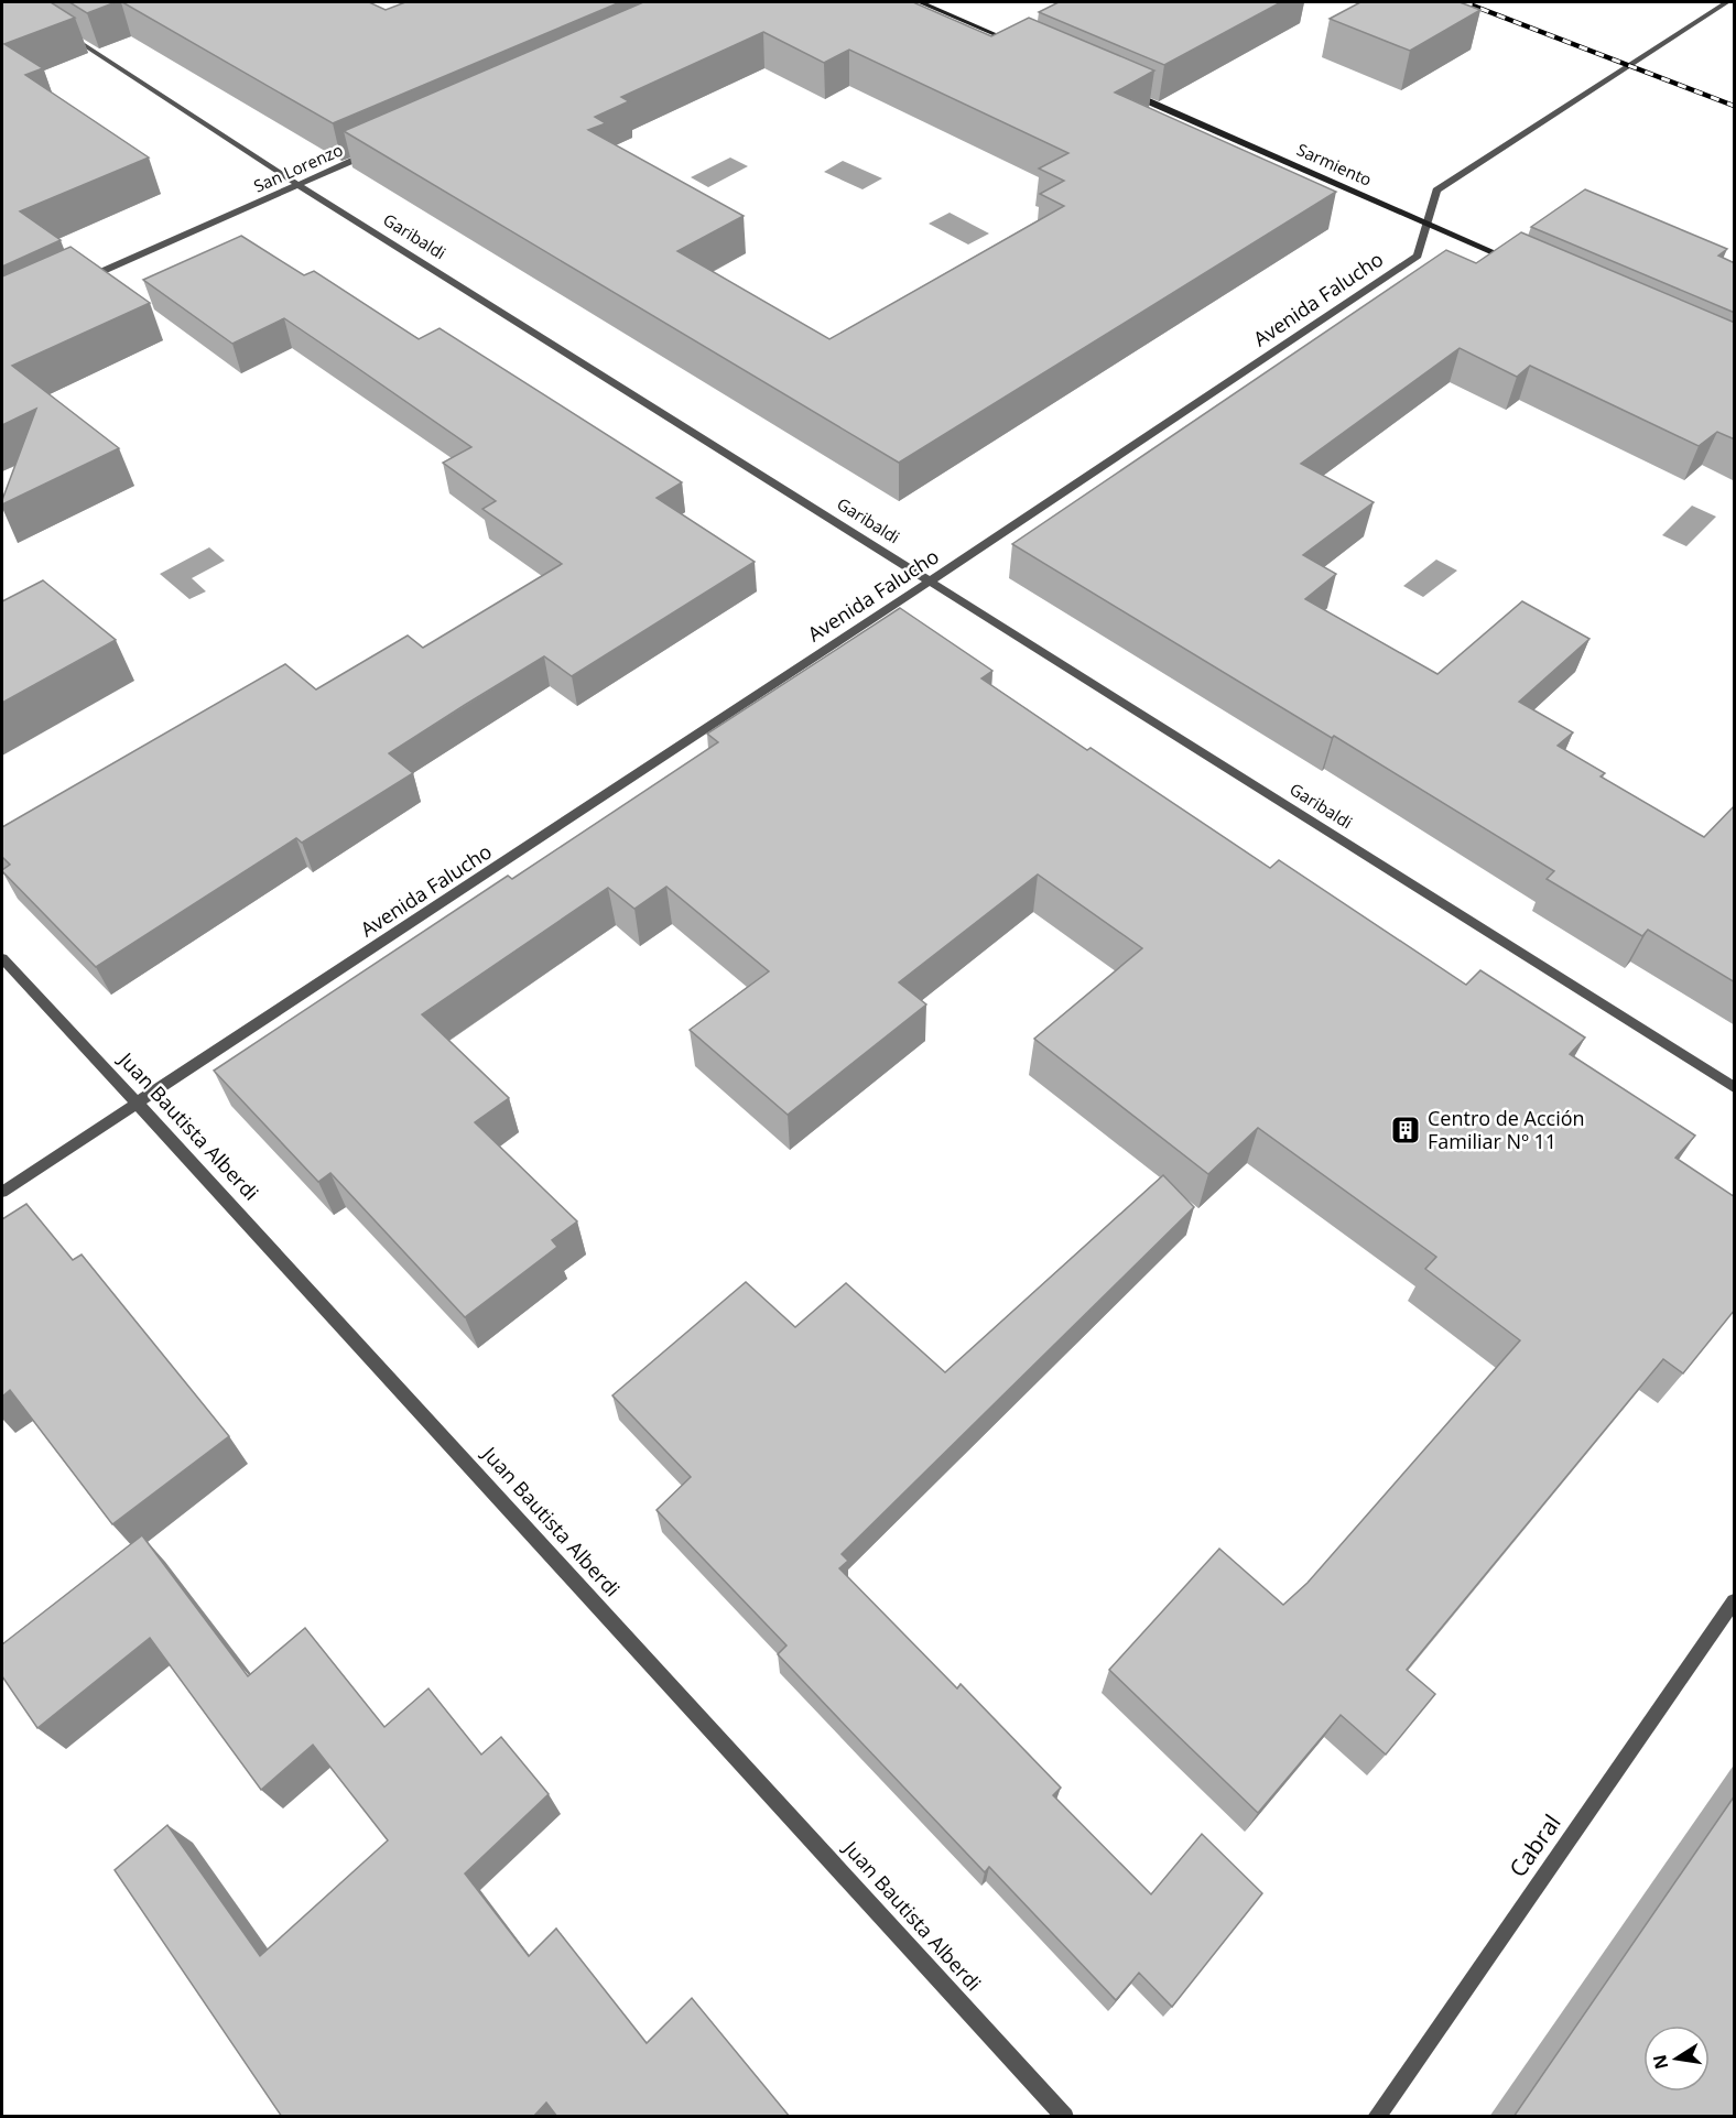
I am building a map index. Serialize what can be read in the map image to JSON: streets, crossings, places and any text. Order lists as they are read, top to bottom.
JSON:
{
  "streets": {
    "street": [
      "Sarmiento",
      "San Lorenzo",
      "Garibaldi",
      "Avenida Falucho",
      "Juan Bautista Alberdi",
      "Cabral"
    ]
  },
  "crossings": [
    ["Sarmiento", "Avenida Falucho"],
    ["San Lorenzo", "Garibaldi"],
    ["Garibaldi", "Avenida Falucho"],
    ["Avenida Falucho", "Juan Bautista Alberdi"]
  ],
  "places": {
    "building": ["Centro de Acción Familiar Nº 11"]
  },
  "north": "left"
}
